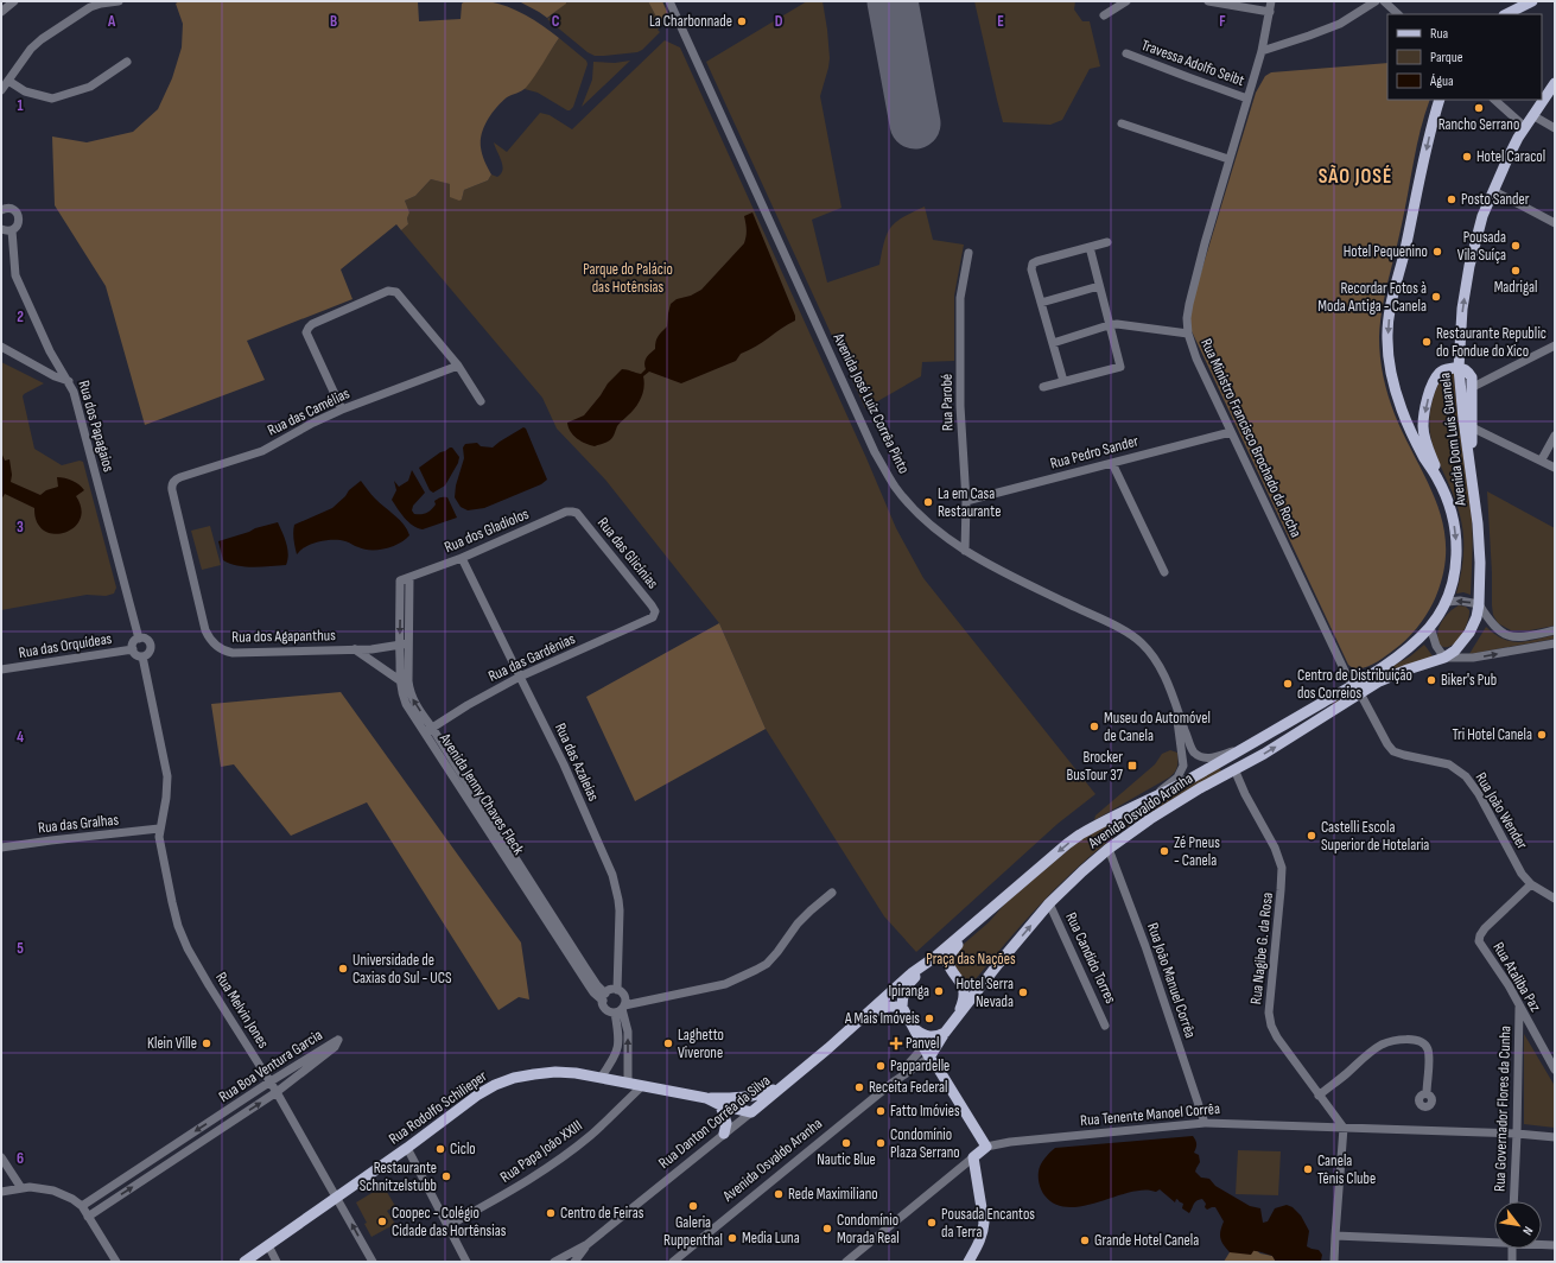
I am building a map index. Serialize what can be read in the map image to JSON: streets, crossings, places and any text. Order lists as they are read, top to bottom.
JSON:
{
  "streets": {
    "main road": [
      "Avenida Dom Luís Guanela",
      "Avenida Osvaldo Aranha",
      "Rua Rodolfo Schilieper",
      "Rua Tenente Manoel Corrêa",
      "Rua Danton Corrêa da Silva"
    ],
    "street": [
      "Travessa Adolfo Seibt",
      "Rua Parobé",
      "Avenida José Luiz Corrêa Pinto",
      "Rua das Camélias",
      "Rua dos Papagaios",
      "Rua Ministro Francisco Brochado da Rocha",
      "Rua Pedro Sander",
      "Rua dos Gladiolos",
      "Rua das Glicínias",
      "Rua dos Agapanthus",
      "Rua das Orquídeas",
      "Rua das Gardênias",
      "Rua das Azaleias",
      "Avenida Jenny Chaves Fleck",
      "Rua João Wender",
      "Rua das Gralhas",
      "Rua Nagibe G. da Rosa",
      "Rua Candido Torres",
      "Rua Ataliba Paz",
      "Rua João Manuel Corrêa",
      "Rua Melvin Jones",
      "Rua Boa Ventura Garcia",
      "Rua Governador Flores da Cunha",
      "Rua Papa João XXIII"
    ]
  },
  "crossings": [
    ["Travessa Adolfo Seibt", "Rua Ministro Francisco Brochado da Rocha"],
    ["Rua Parobé", "Avenida José Luiz Corrêa Pinto"],
    ["Rua Parobé", "Rua Pedro Sander"],
    ["Rua das Camélias", "Rua dos Agapanthus"],
    ["Rua dos Papagaios", "Rua das Orquídeas"],
    ["Rua Ministro Francisco Brochado da Rocha", "Rua Pedro Sander"],
    ["Avenida Dom Luís Guanela", "Avenida Osvaldo Aranha"],
    ["Rua dos Gladiolos", "Rua das Glicínias"],
    ["Rua dos Gladiolos", "Rua das Azaleias"],
    ["Rua dos Gladiolos", "Avenida Jenny Chaves Fleck"],
    ["Rua das Glicínias", "Rua das Gardênias"],
    ["Rua dos Agapanthus", "Avenida Jenny Chaves Fleck"],
    ["Rua das Gardênias", "Rua das Azaleias"],
    ["Rua das Gardênias", "Avenida Jenny Chaves Fleck"],
    ["Rua das Azaleias", "Avenida Jenny Chaves Fleck"],
    ["Avenida Osvaldo Aranha", "Rua João Wender"],
    ["Avenida Osvaldo Aranha", "Rua Nagibe G. da Rosa"],
    ["Avenida Osvaldo Aranha", "Rua Candido Torres"],
    ["Avenida Osvaldo Aranha", "Rua João Manuel Corrêa"],
    ["Avenida Osvaldo Aranha", "Rua Danton Corrêa da Silva"],
    ["Rua João Wender", "Rua Ataliba Paz"],
    ["Rua das Gralhas", "Rua Melvin Jones"],
    ["Rua Nagibe G. da Rosa", "Rua Tenente Manoel Corrêa"],
    ["Rua Ataliba Paz", "Rua Governador Flores da Cunha"],
    ["Rua João Manuel Corrêa", "Rua Tenente Manoel Corrêa"],
    ["Rua Melvin Jones", "Rua Boa Ventura Garcia"],
    ["Rua Melvin Jones", "Rua Rodolfo Schilieper"],
    ["Rua Rodolfo Schilieper", "Rua Danton Corrêa da Silva"],
    ["Rua Rodolfo Schilieper", "Rua Papa João XXIII"],
    ["Rua Governador Flores da Cunha", "Rua Tenente Manoel Corrêa"]
  ],
  "districts": ["SÃO JOSÉ"],
  "parks": ["Parque do Palácio das Hotênsias", "Praça das Nações"],
  "places": {
    "other": [
      "La Charbonnade",
      "Rancho Serrano",
      "Hotel Caracol",
      "Posto Sander",
      "Pousada Vila Suíça",
      "Hotel Pequenino",
      "Madrigal",
      "Recordar Fotos à Moda Antiga - Canela",
      "Restaurante Republic do Fondue do Xico",
      "La em Casa Restaurante",
      "Biker's Pub",
      "Centro de Distribuição dos Correios",
      "Museu do Automóvel de Canela",
      "Tri Hotel Canela",
      "Castelli Escola Superior de Hotelaria",
      "Zé Pneus - Canela",
      "Universidade de Caxias do Sul - UCS",
      "Ipiranga",
      "Hotel Serra Nevada",
      "A Mais Imóveis",
      "Klein Ville",
      "Laghetto Viverone",
      "Pappardelle",
      "Receita Federal",
      "Fatto Imóvies",
      "Nautic Blue",
      "Condomínio Plaza Serrano",
      "Ciclo",
      "Canela Tênis Clube",
      "Restaurante Schnitzelstubb",
      "Rede Maximiliano",
      "Galeria Ruppenthal",
      "Centro de Feiras",
      "Coopec - Colégio Cidade das Hortênsias",
      "Pousada Encantos da Terra",
      "Condomínio Morada Real",
      "Media Luna",
      "Grande Hotel Canela"
    ],
    "transit": ["Brocker BusTour 37"],
    "health": ["Panvel"]
  },
  "legend": ["Rua", "Parque", "Água"],
  "north": "bottom right",
  "grid": {
    "columns": [
      "A",
      "B",
      "C",
      "D",
      "E",
      "F"
    ],
    "rows": [
      "1",
      "2",
      "3",
      "4",
      "5",
      "6"
    ]
  }
}
